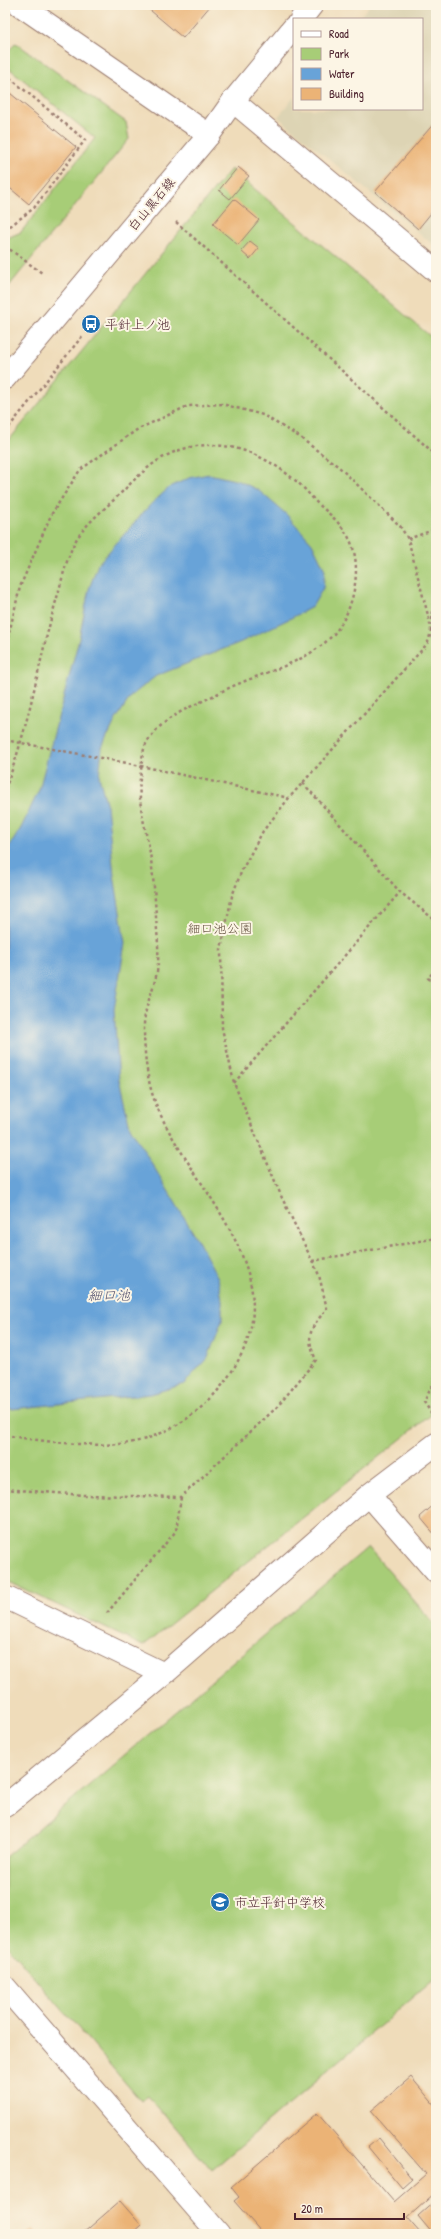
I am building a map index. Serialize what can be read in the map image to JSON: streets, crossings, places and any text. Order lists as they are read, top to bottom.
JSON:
{
  "streets": {
    "street": ["白山黒石線"]
  },
  "water": ["細口池"],
  "parks": ["細口池公園"],
  "places": {
    "bus stop": ["平針上ノ池"],
    "school or university": ["市立平針中学校"]
  },
  "legend": [
    "Road",
    "Park",
    "Water",
    "Building"
  ],
  "scale_bar": "20 m"
}
